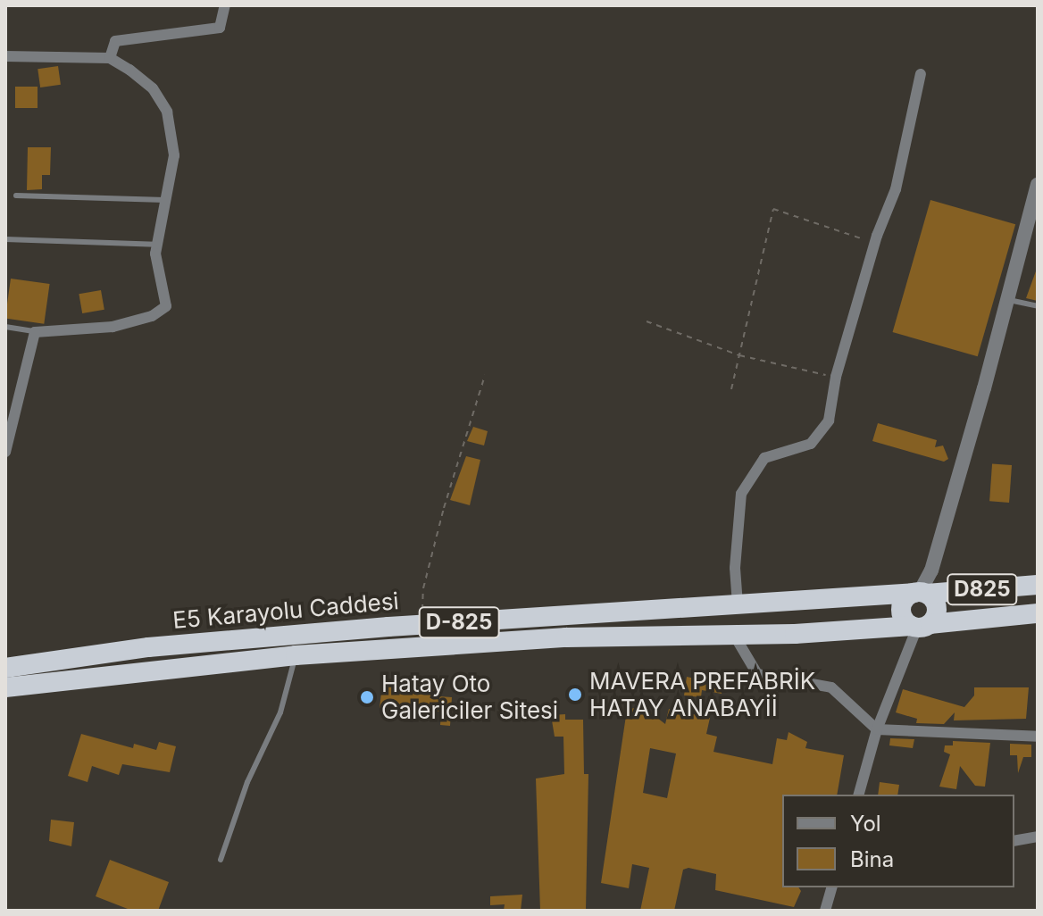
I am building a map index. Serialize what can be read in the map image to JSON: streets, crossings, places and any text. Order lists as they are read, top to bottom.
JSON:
{
  "streets": {
    "highway": ["D825", "E5 Karayolu Caddesi", "D-825"]
  },
  "crossings": [
    ["D825", "E5 Karayolu Caddesi"]
  ],
  "places": ["MAVERA PREFABRİK HATAY ANABAYİİ", "Hatay Oto Galericiler Sitesi"],
  "legend": ["Yol", "Bina"]
}
